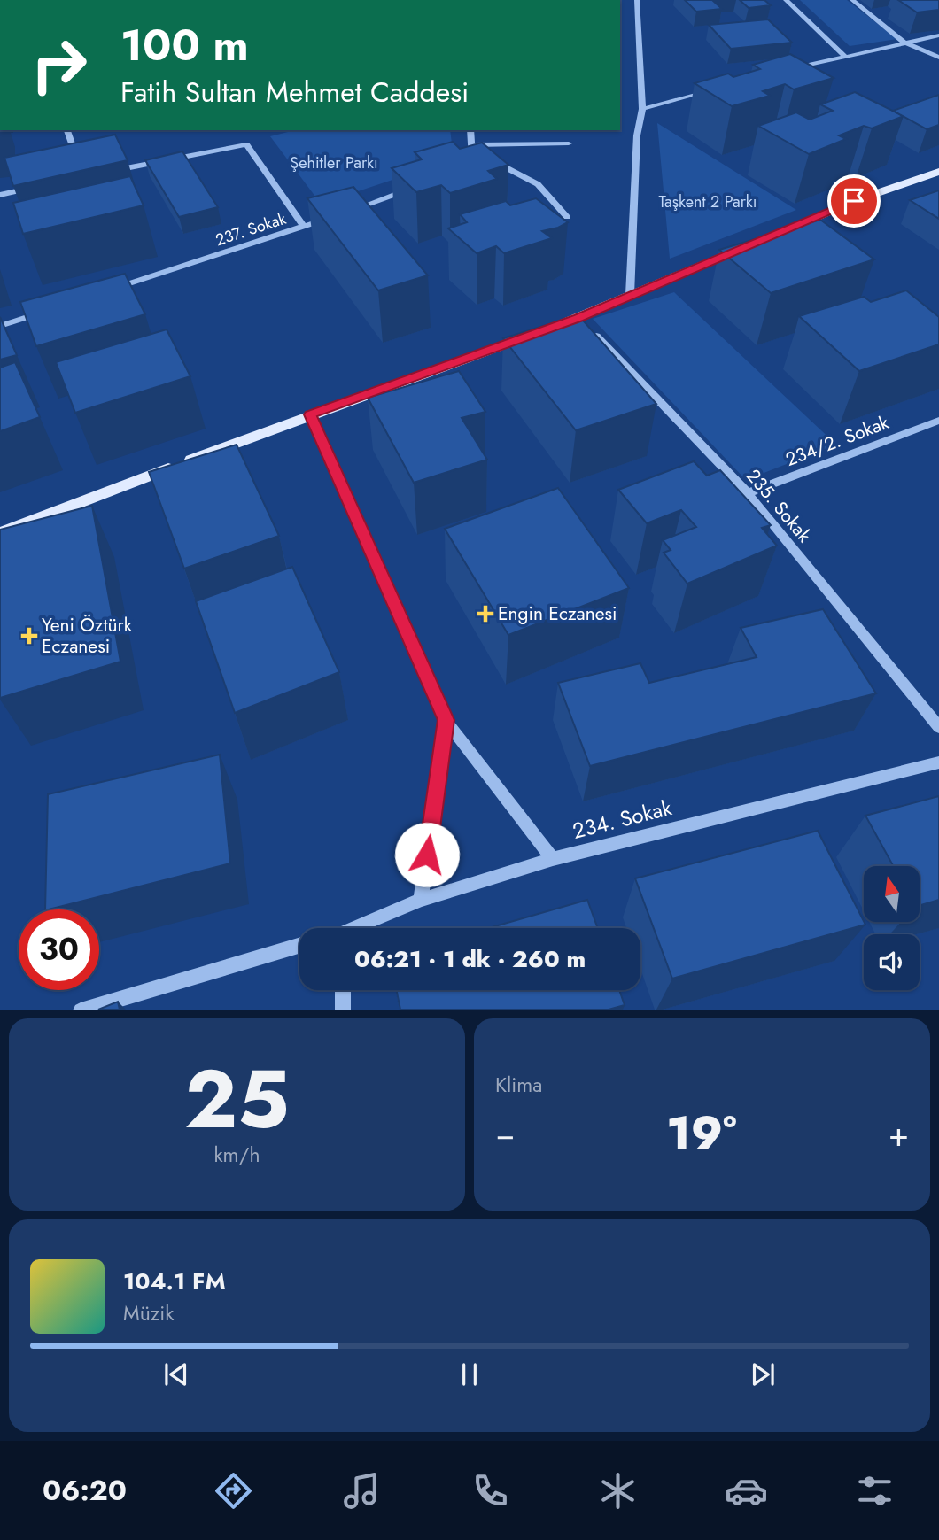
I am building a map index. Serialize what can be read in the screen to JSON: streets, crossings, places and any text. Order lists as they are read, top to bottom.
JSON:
{
  "streets": {
    "street": [
      "237. Sokak",
      "234/2. Sokak",
      "235. Sokak",
      "234. Sokak"
    ]
  },
  "crossings": [
    ["234/2. Sokak", "235. Sokak"]
  ],
  "parks": ["Şehitler Parkı", "Taşkent 2 Parkı"],
  "places": {
    "health": ["Engin Eczanesi", "Yeni Öztürk Eczanesi"]
  },
  "north": "top",
  "page": {
    "turn": ["100 m", "Fatih Sultan Mehmet Caddesi"],
    "limit": "30",
    "trip": "06:21 · 1 dk · 260 m",
    "tile": [
      ["25", "km/h"],
      "Klima"
    ],
    "heat": ["−", "19°", "+"],
    "song": ["104.1 FM", "Müzik"],
    "tabs": "06:20"
  }
}
